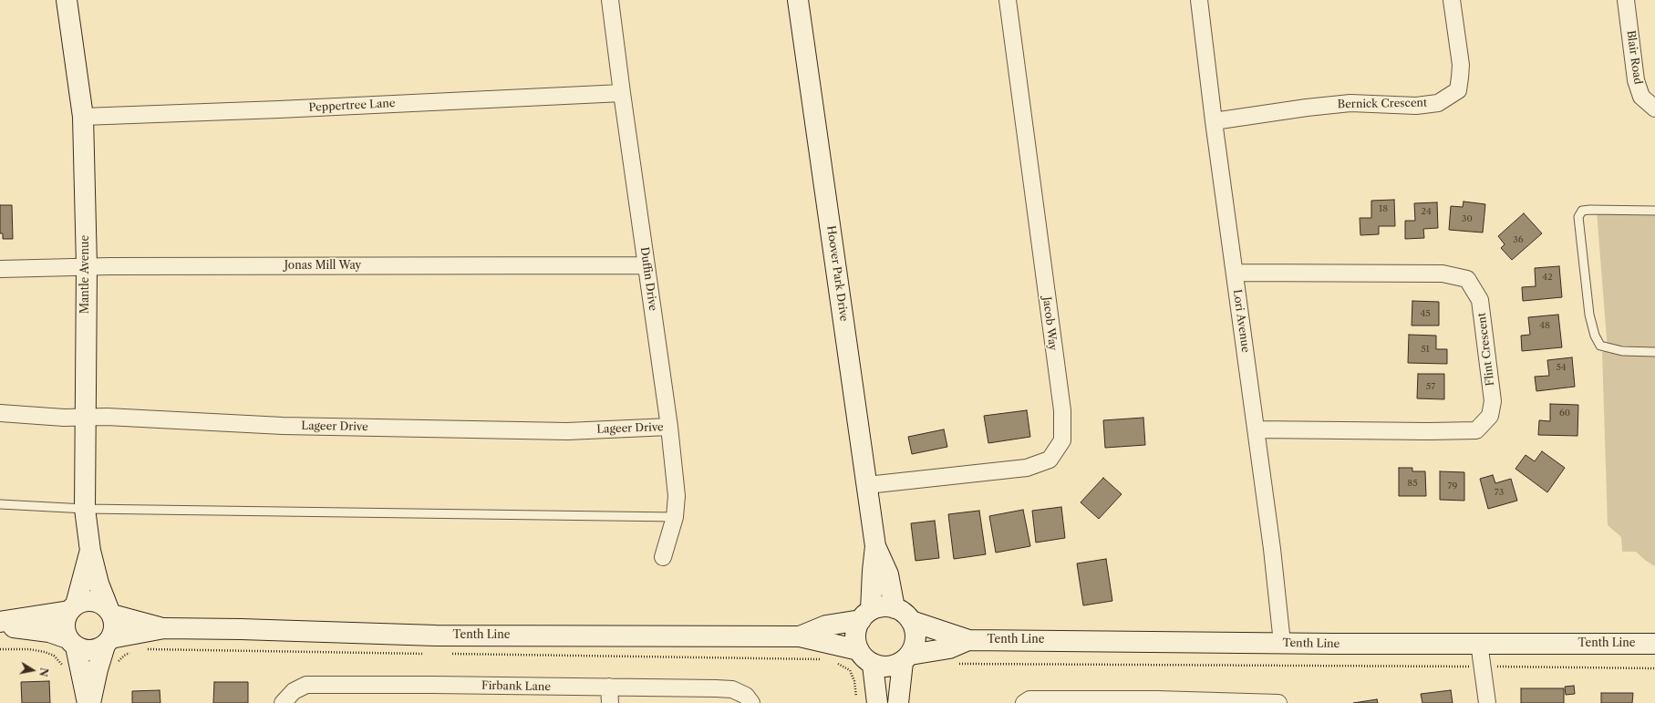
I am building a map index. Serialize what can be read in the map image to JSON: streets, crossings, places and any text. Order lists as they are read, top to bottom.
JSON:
{
  "streets": {
    "street": [
      "Blair Road",
      "Bernick Crescent",
      "Peppertree Lane",
      "Jonas Mill Way",
      "Hoover Park Drive",
      "Mantle Avenue",
      "Duffin Drive",
      "Lori Avenue",
      "Jacob Way",
      "Flint Crescent",
      "Lageer Drive",
      "Tenth Line",
      "Firbank Lane"
    ]
  },
  "crossings": [
    ["Bernick Crescent", "Lori Avenue"],
    ["Peppertree Lane", "Mantle Avenue"],
    ["Peppertree Lane", "Duffin Drive"],
    ["Jonas Mill Way", "Mantle Avenue"],
    ["Jonas Mill Way", "Duffin Drive"],
    ["Hoover Park Drive", "Jacob Way"],
    ["Hoover Park Drive", "Tenth Line"],
    ["Mantle Avenue", "Lageer Drive"],
    ["Mantle Avenue", "Tenth Line"],
    ["Duffin Drive", "Lageer Drive"],
    ["Lori Avenue", "Flint Crescent"],
    ["Lori Avenue", "Tenth Line"]
  ],
  "house_numbers": [
    "18",
    "24",
    "30",
    "36",
    "42",
    "45",
    "48",
    "51",
    "54",
    "57",
    "60",
    "85",
    "79",
    "73"
  ],
  "north": "right"
}
